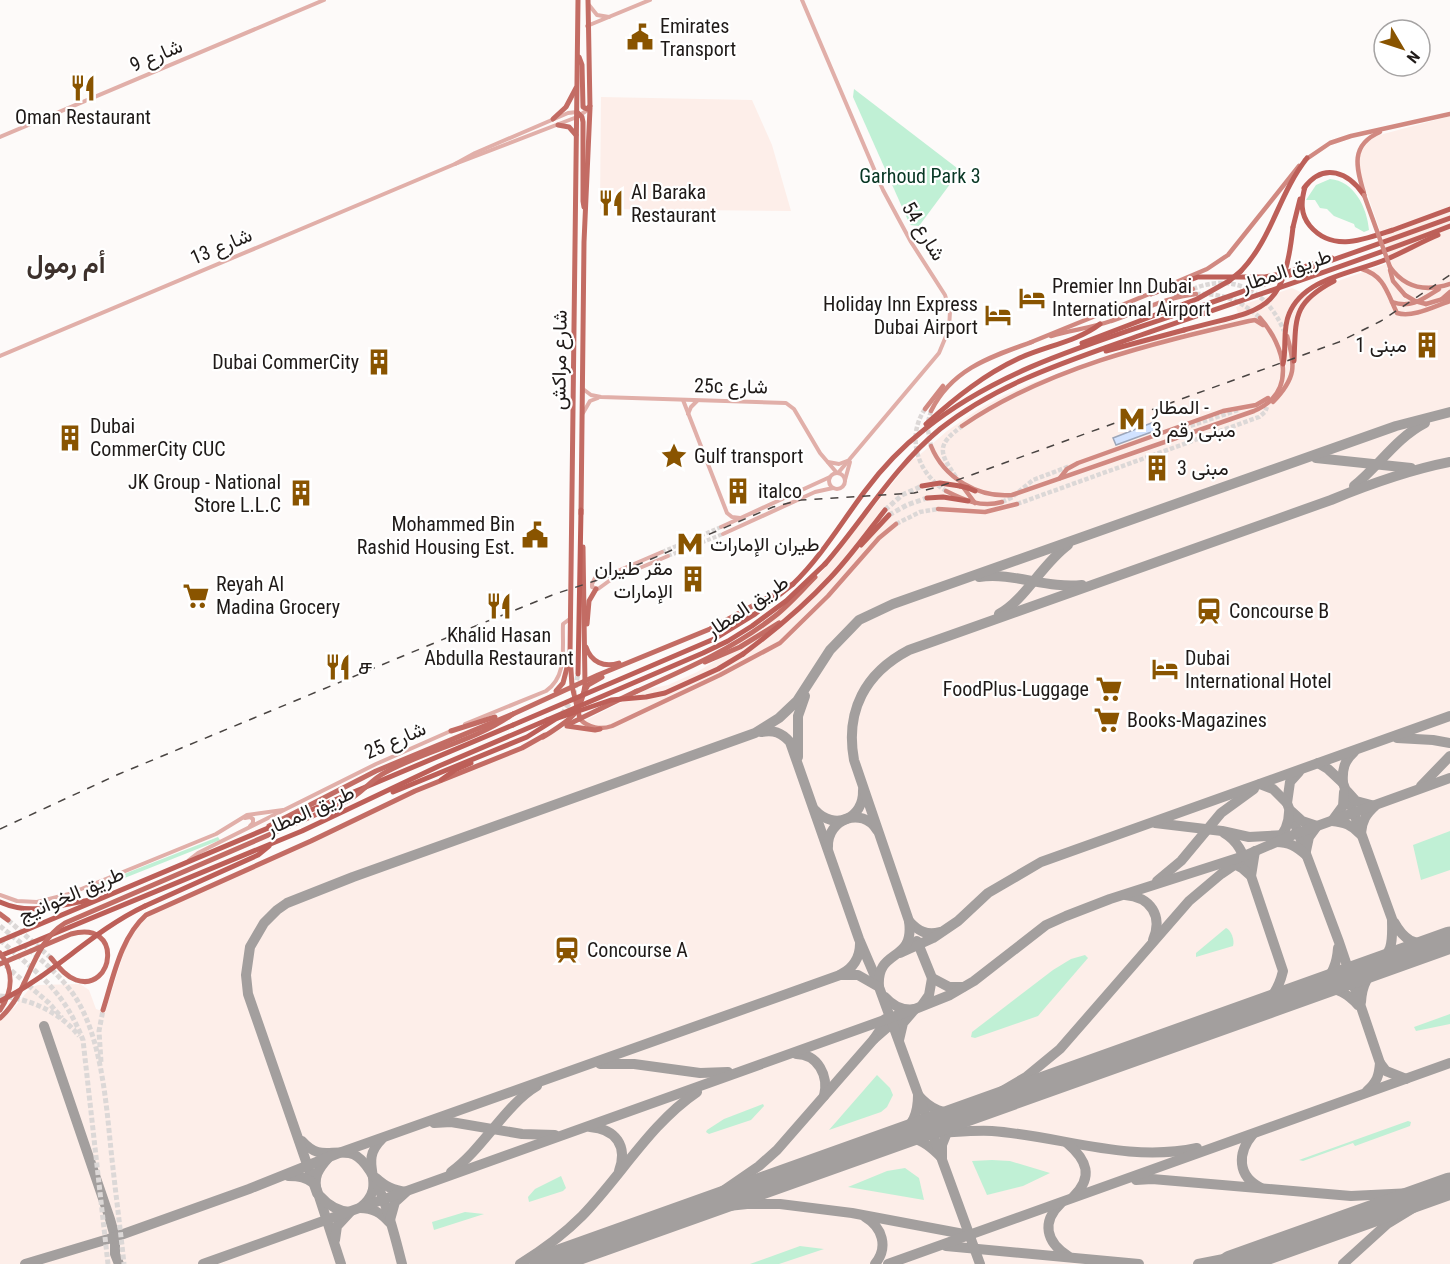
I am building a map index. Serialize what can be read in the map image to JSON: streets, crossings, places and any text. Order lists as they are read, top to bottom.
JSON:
{
  "streets": {
    "highway": ["طريق المطار", "طريق الخوانيج"],
    "main road": ["شارع مراكش"],
    "street": [
      "شارع 9",
      "شارع 54",
      "شارع 13",
      "25c شارع",
      "شارع 25"
    ]
  },
  "crossings": [
    ["شارع 54", "25c شارع"],
    ["شارع 13", "شارع مراكش"],
    ["طريق المطار", "شارع 25"],
    ["طريق المطار", "طريق الخوانيج"],
    ["شارع مراكش", "25c شارع"],
    ["شارع مراكش", "شارع 25"]
  ],
  "districts": ["أم رمول"],
  "parks": ["Garhoud Park 3"],
  "places": {
    "public building": ["Emirates Transport", "Mohammed Bin Rashid Housing Est."],
    "restaurant": [
      "Oman Restaurant",
      "Al Baraka Restaurant",
      "Khalid Hasan Abdulla Restaurant",
      "ச"
    ],
    "hotel": ["Premier Inn Dubai International Airport", "Holiday Inn Express Dubai Airport", "Dubai International Hotel"],
    "building": [
      "مبنى 1",
      "Dubai CommerCity",
      "Dubai CommerCity CUC",
      "مبنى 3",
      "italco",
      "JK Group - National Store L.L.C",
      "مقر طيران الإمارات"
    ],
    "metro station": ["المطار - مبنى رقم 3", "طيران الإمارات"],
    "place": ["Gulf transport"],
    "supermarket": ["Reyah Al Madina Grocery", "FoodPlus-Luggage", "Books-Magazines"],
    "station": ["Concourse B", "Concourse A"]
  },
  "north": "bottom right"
}
